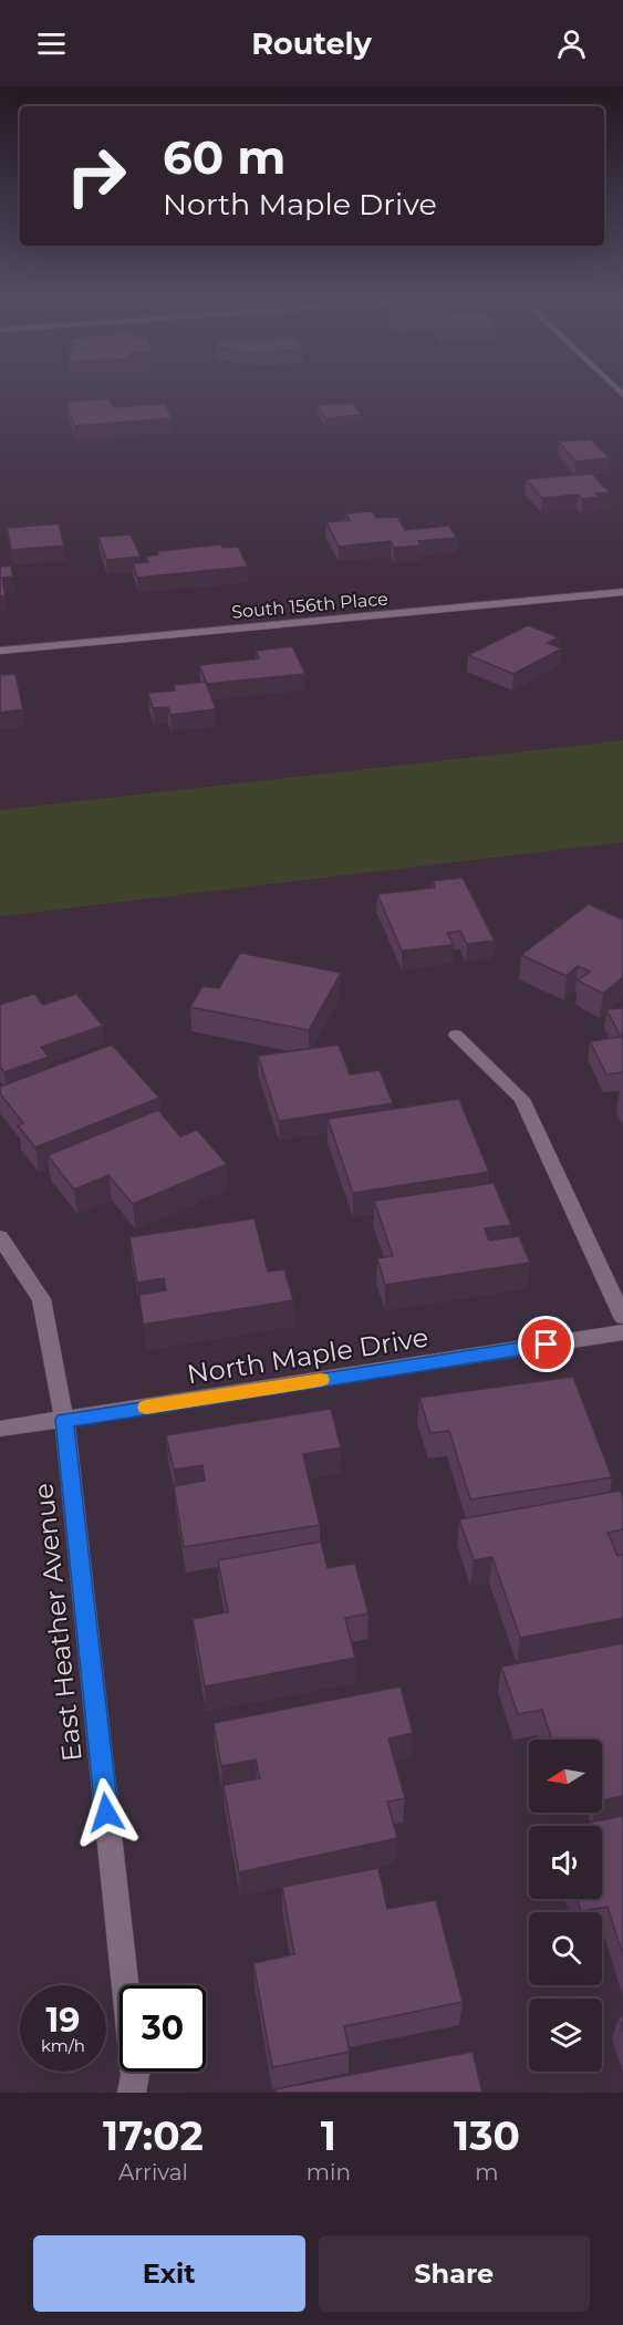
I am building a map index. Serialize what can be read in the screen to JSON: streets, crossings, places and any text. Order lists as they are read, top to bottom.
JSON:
{
  "streets": {
    "street": ["South 156th Place", "North Maple Drive", "East Heather Avenue"]
  },
  "crossings": [
    ["North Maple Drive", "East Heather Avenue"]
  ],
  "north": "left",
  "page": {
    "header": "Routely",
    "turn": ["60 m", "North Maple Drive"],
    "speed": "19 km/h",
    "limit": "30",
    "eta": [
      "17:02",
      "Arrival",
      "1",
      "min",
      "130",
      "m"
    ],
    "buttons": ["Exit", "Share"]
  }
}
